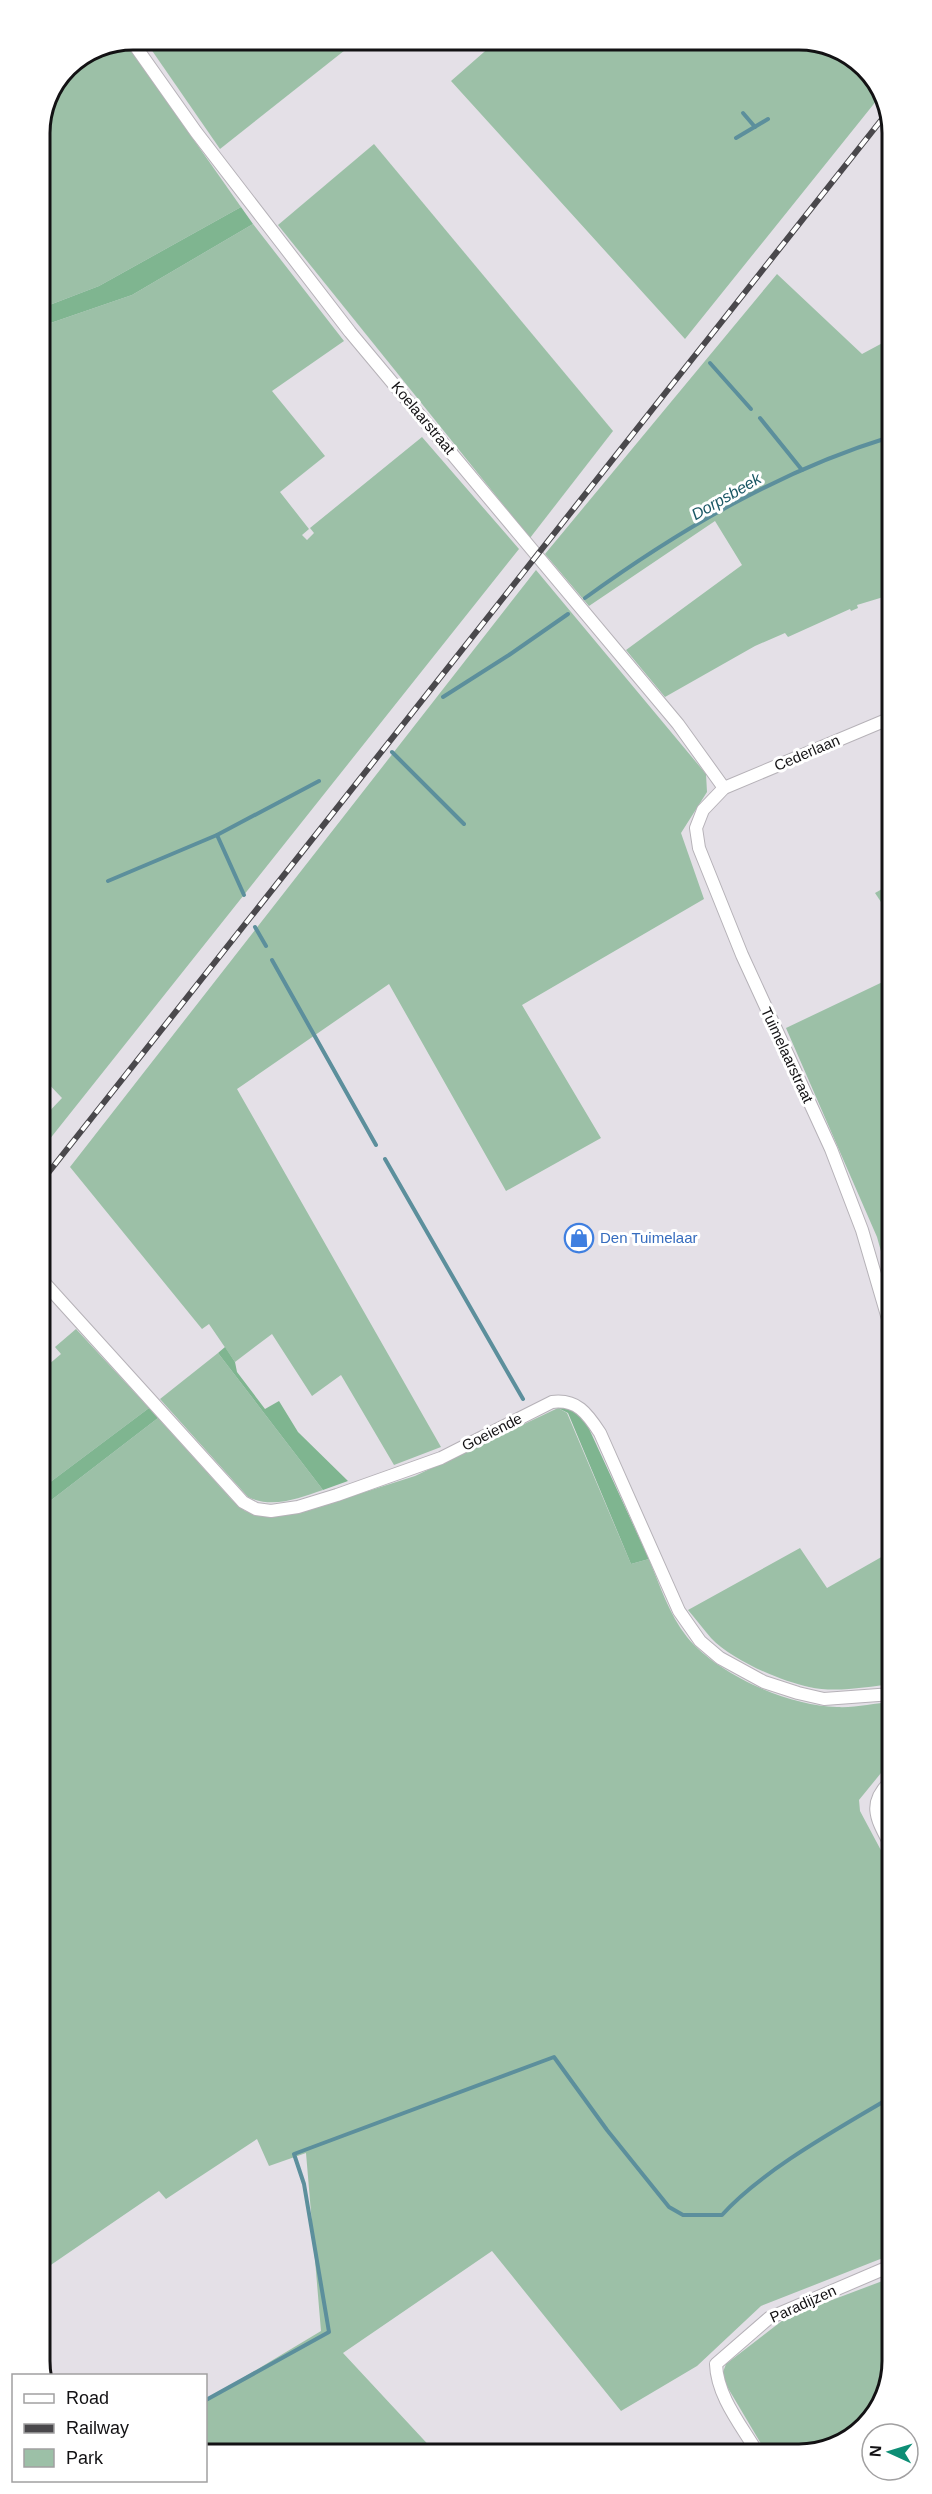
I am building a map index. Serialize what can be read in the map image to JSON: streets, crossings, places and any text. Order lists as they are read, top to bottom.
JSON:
{
  "streets": {
    "street": [
      "Koelaarstraat",
      "Cederlaan",
      "Tuimelaarstraat",
      "Goeiende",
      "Paradijzen"
    ]
  },
  "crossings": [
    ["Koelaarstraat", "Cederlaan"],
    ["Koelaarstraat", "Tuimelaarstraat"],
    ["Cederlaan", "Tuimelaarstraat"]
  ],
  "water": ["Dorpsbeek"],
  "places": {
    "shop": ["Den Tuimelaar"]
  },
  "legend": ["Road", "Railway", "Park"],
  "north": "left"
}
